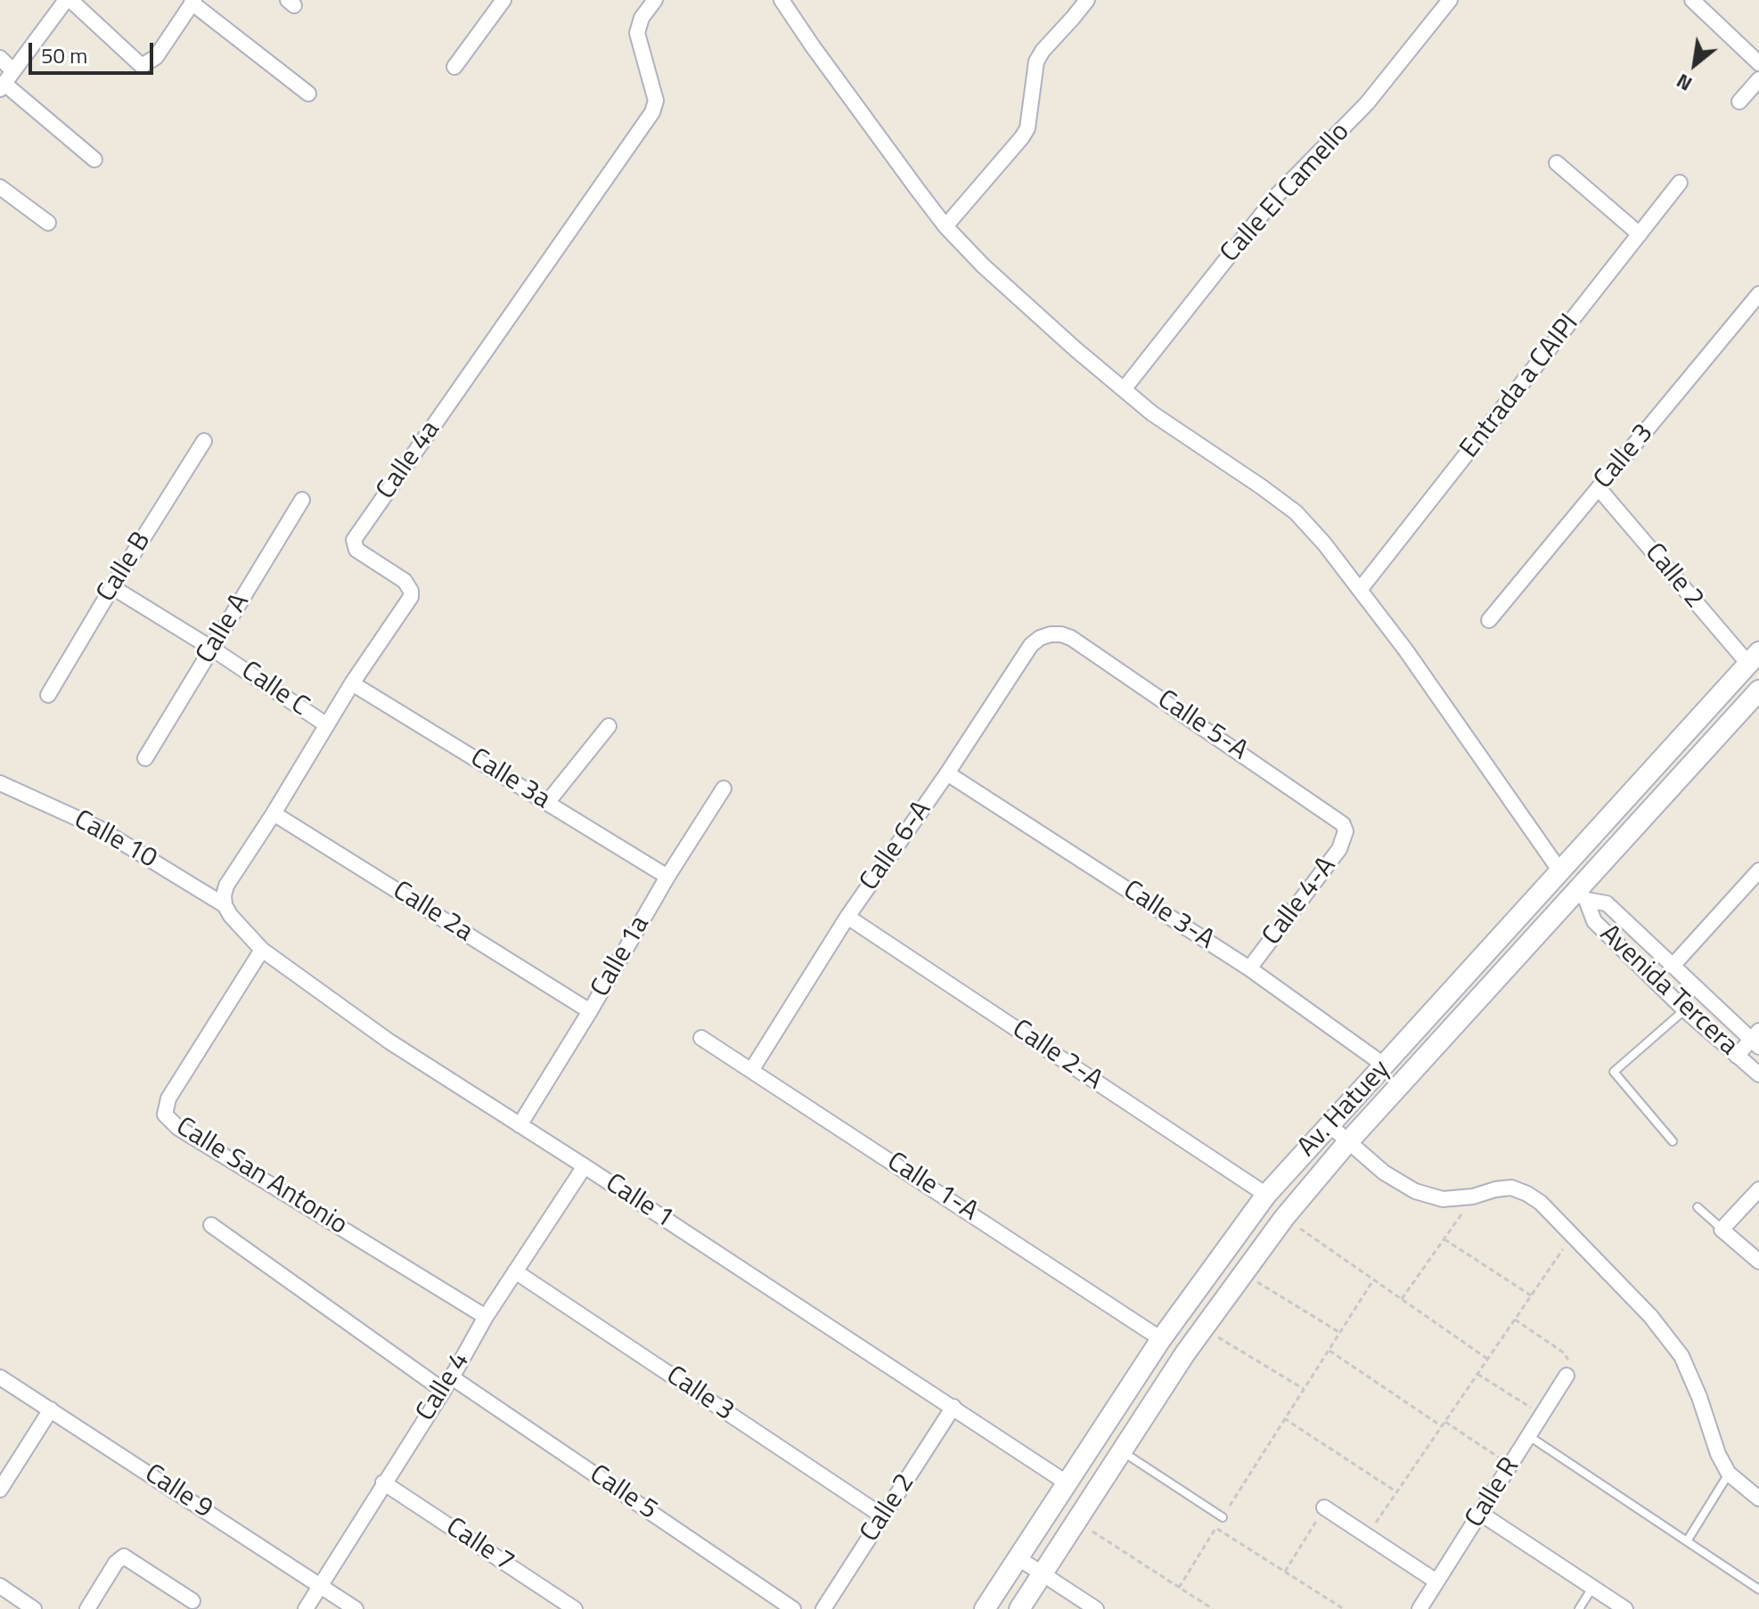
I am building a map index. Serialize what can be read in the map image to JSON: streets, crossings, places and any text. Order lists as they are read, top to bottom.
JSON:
{
  "streets": {
    "main road": ["Av. Hatuey"],
    "street": [
      "Calle El Camello",
      "Entrada a CAIPI",
      "Calle 3",
      "Calle 4a",
      "Calle B",
      "Calle 2",
      "Calle A",
      "Calle C",
      "Calle 5-A",
      "Calle 3a",
      "Calle 10",
      "Calle 6-A",
      "Calle 4-A",
      "Calle 2a",
      "Calle 3-A",
      "Calle 1a",
      "Avenida Tercera",
      "Calle 2-A",
      "Calle San Antonio",
      "Calle 1-A",
      "Calle 1",
      "Calle 4",
      "Calle 9",
      "Calle 5",
      "Calle R",
      "Calle 7"
    ]
  },
  "crossings": [
    ["Calle 3", "Calle 2"],
    ["Calle 3", "Calle 4"],
    ["Calle 4a", "Calle C"],
    ["Calle 4a", "Calle 3a"],
    ["Calle 4a", "Calle 10"],
    ["Calle 4a", "Calle 2a"],
    ["Calle 4a", "Calle 1"],
    ["Calle B", "Calle C"],
    ["Calle 2", "Av. Hatuey"],
    ["Calle 2", "Calle 1"],
    ["Calle A", "Calle C"],
    ["Calle 5-A", "Calle 6-A"],
    ["Calle 5-A", "Calle 4-A"],
    ["Calle 3a", "Calle 1a"],
    ["Calle 10", "Calle 1"],
    ["Calle 6-A", "Calle 3-A"],
    ["Calle 6-A", "Calle 2-A"],
    ["Calle 6-A", "Calle 1-A"],
    ["Calle 4-A", "Calle 3-A"],
    ["Calle 2a", "Calle 1a"],
    ["Calle 3-A", "Av. Hatuey"],
    ["Calle 1a", "Calle 1"],
    ["Avenida Tercera", "Av. Hatuey"],
    ["Calle 2-A", "Av. Hatuey"],
    ["Av. Hatuey", "Calle 1-A"],
    ["Av. Hatuey", "Calle 1"],
    ["Calle San Antonio", "Calle 1"],
    ["Calle San Antonio", "Calle 4"],
    ["Calle 1", "Calle 4"],
    ["Calle 4", "Calle 9"],
    ["Calle 4", "Calle 5"],
    ["Calle 4", "Calle 7"]
  ],
  "scale_bar": "50 m",
  "north": "bottom left"
}
